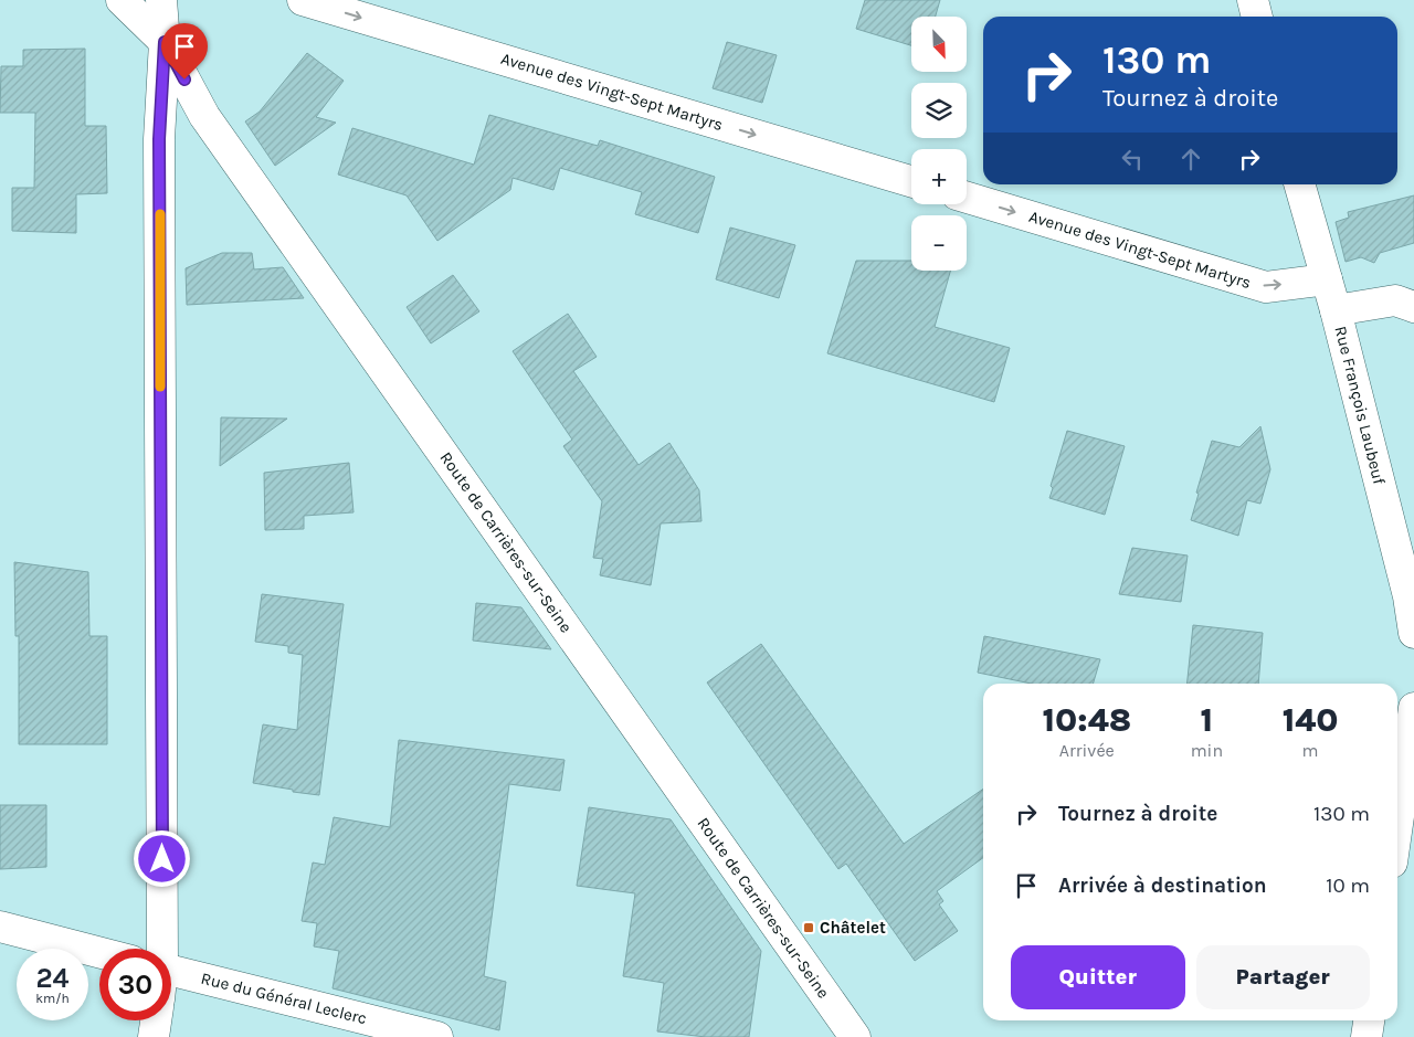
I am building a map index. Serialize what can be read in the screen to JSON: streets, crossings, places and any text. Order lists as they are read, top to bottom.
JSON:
{
  "streets": {
    "street": [
      "Avenue des Vingt-Sept Martyrs",
      "Rue François Laubeuf",
      "Route de Carrières-sur-Seine",
      "Rue du Général Leclerc"
    ]
  },
  "crossings": [
    ["Avenue des Vingt-Sept Martyrs", "Rue François Laubeuf"]
  ],
  "one_way": ["Avenue des Vingt-Sept Martyrs"],
  "places": {
    "transit": ["Châtelet"]
  },
  "north": "bottom right",
  "page": {
    "map_buttons": ["+", "−"],
    "turn": ["130 m", "Tournez à droite"],
    "eta": [
      "10:48",
      "Arrivée",
      "1",
      "min",
      "140",
      "m"
    ],
    "list": [
      {
        "name": "Tournez à droite",
        "value": "130 m"
      },
      {
        "name": "Arrivée à destination",
        "value": "10 m"
      }
    ],
    "buttons": ["Quitter", "Partager"],
    "speed": "24 km/h",
    "limit": "30"
  }
}
